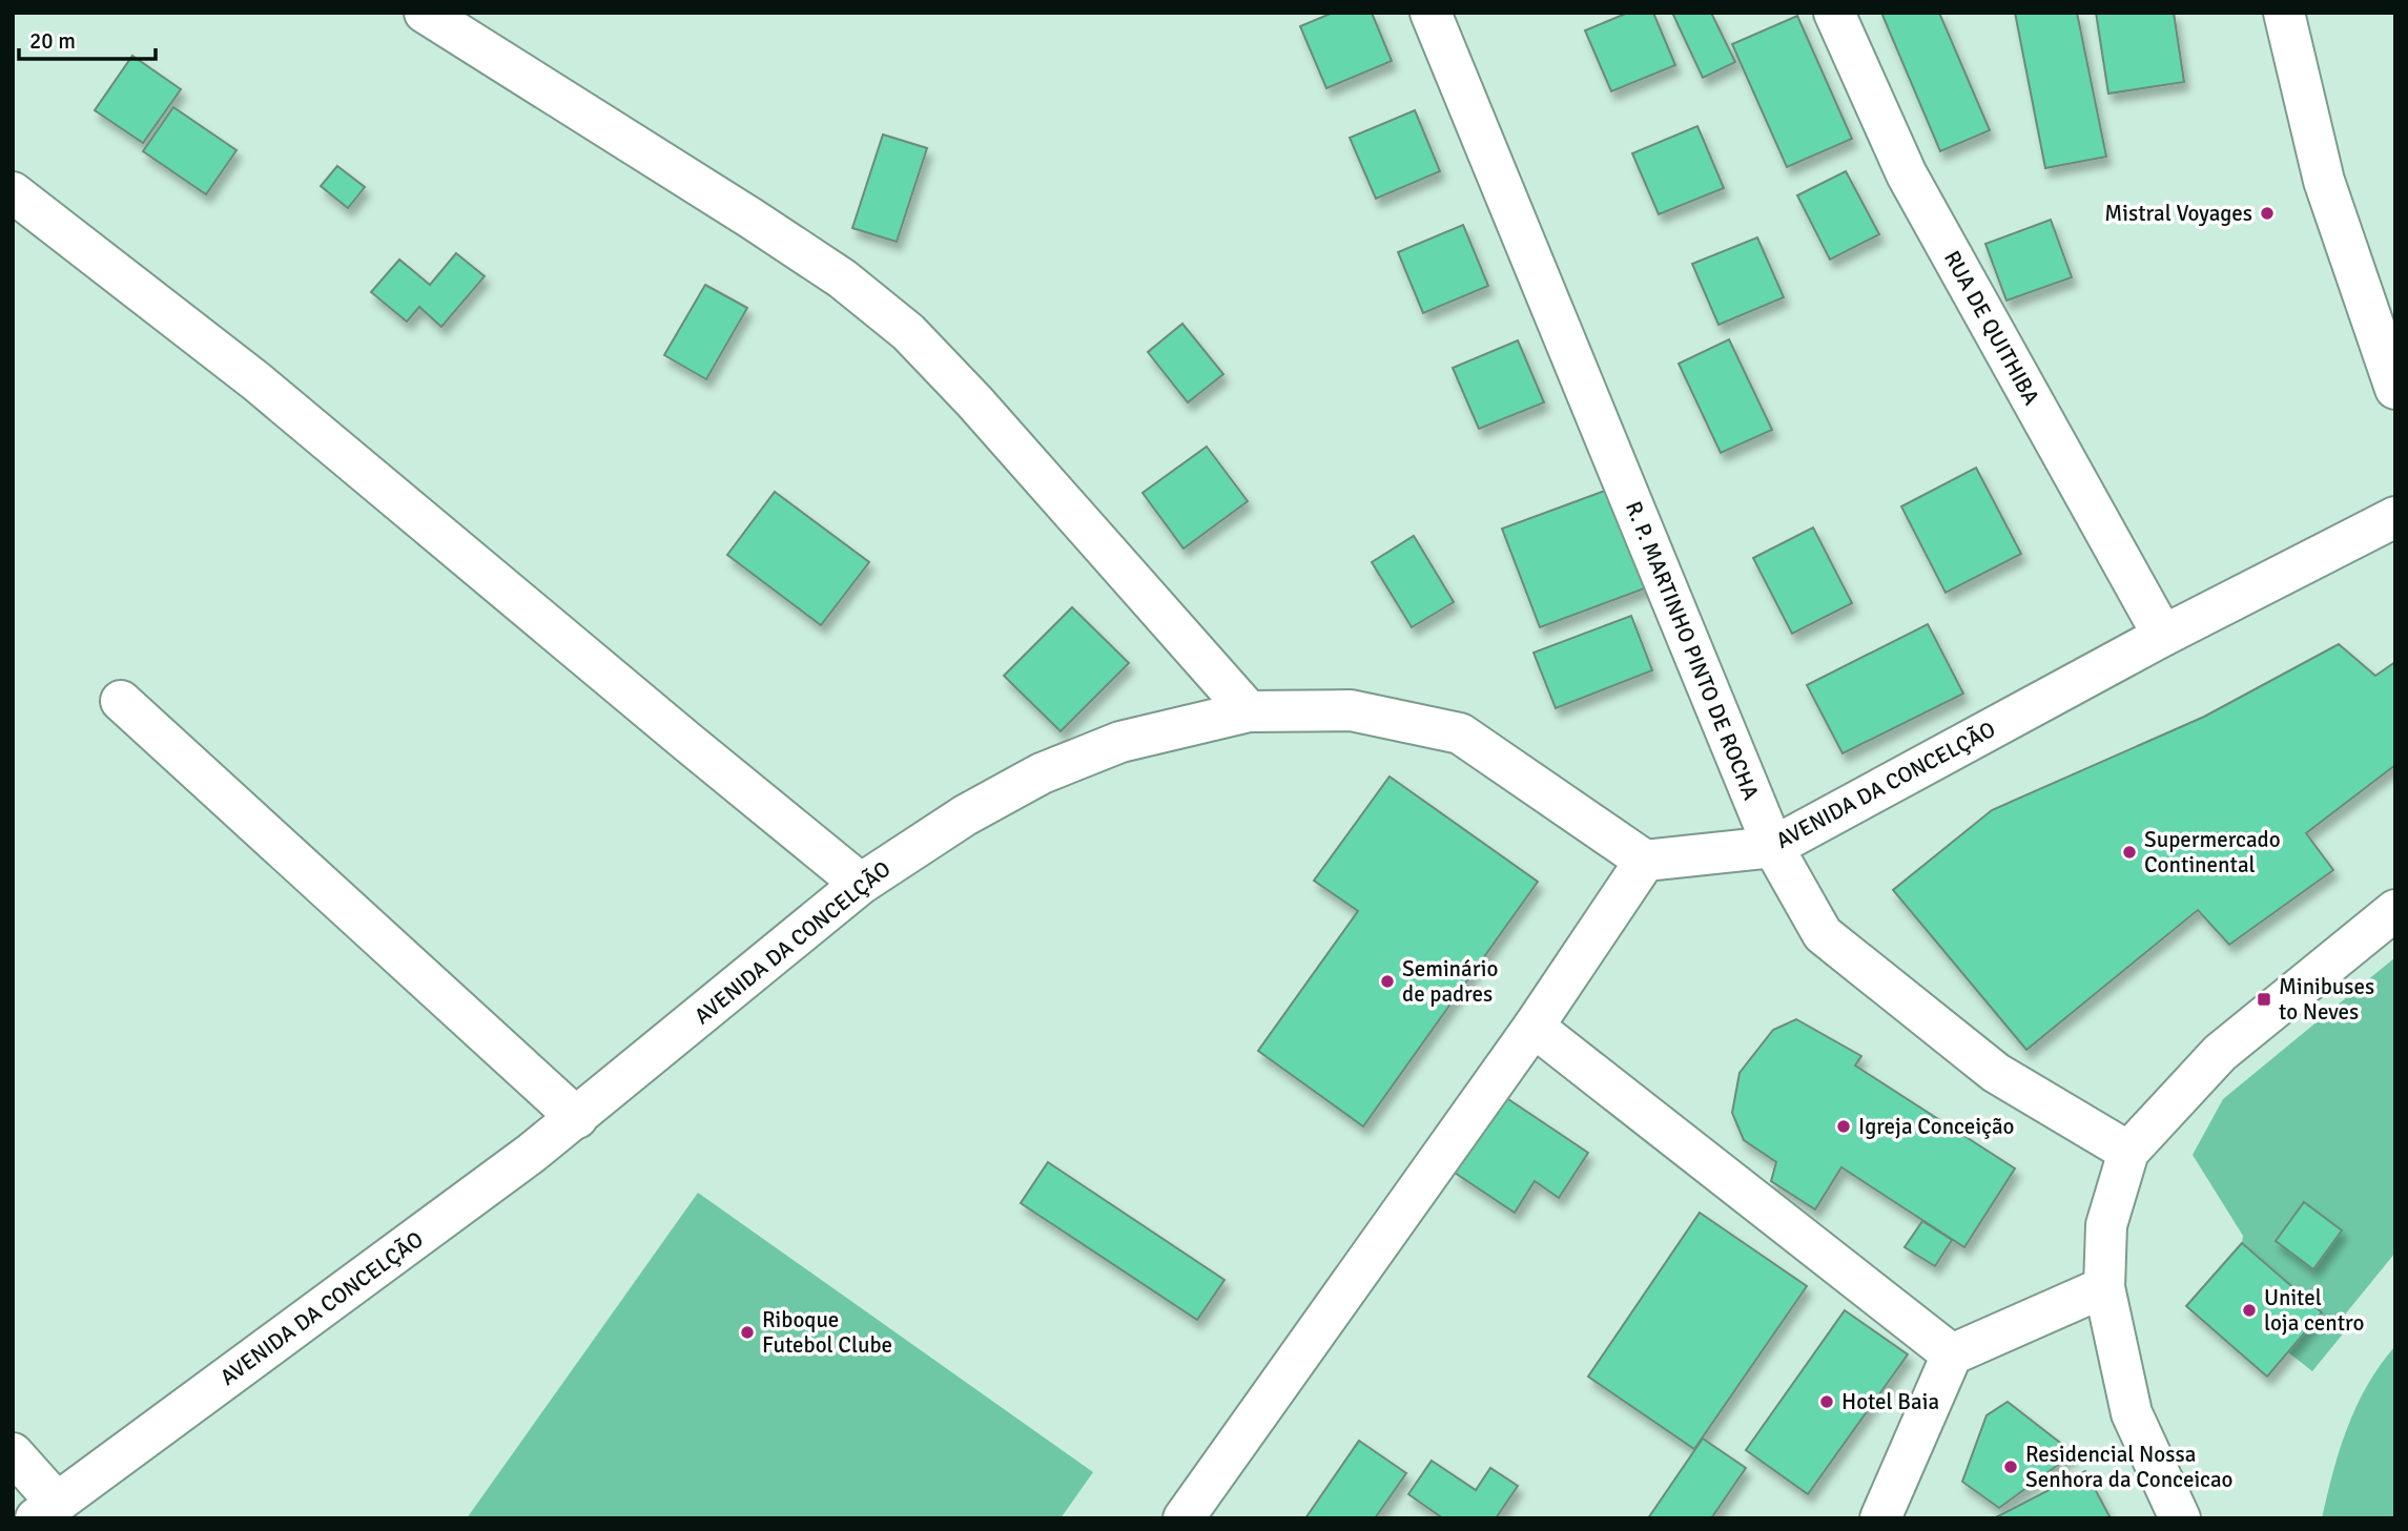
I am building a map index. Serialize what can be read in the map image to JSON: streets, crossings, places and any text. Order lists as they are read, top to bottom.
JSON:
{
  "streets": {
    "street": ["RUA DE QUITHIBA", "R. P. MARTINHO PINTO DE ROCHA", "AVENIDA DA CONCELÇÃO"]
  },
  "crossings": [
    ["RUA DE QUITHIBA", "AVENIDA DA CONCELÇÃO"],
    ["R. P. MARTINHO PINTO DE ROCHA", "AVENIDA DA CONCELÇÃO"]
  ],
  "places": {
    "other": [
      "Mistral Voyages",
      "Supermercado Continental",
      "Seminário de padres",
      "Igreja Conceição",
      "Unitel loja centro",
      "Riboque Futebol Clube",
      "Hotel Baia",
      "Residencial Nossa Senhora da Conceicao"
    ],
    "transit": ["Minibuses to Neves"]
  },
  "scale_bar": "20 m"
}
